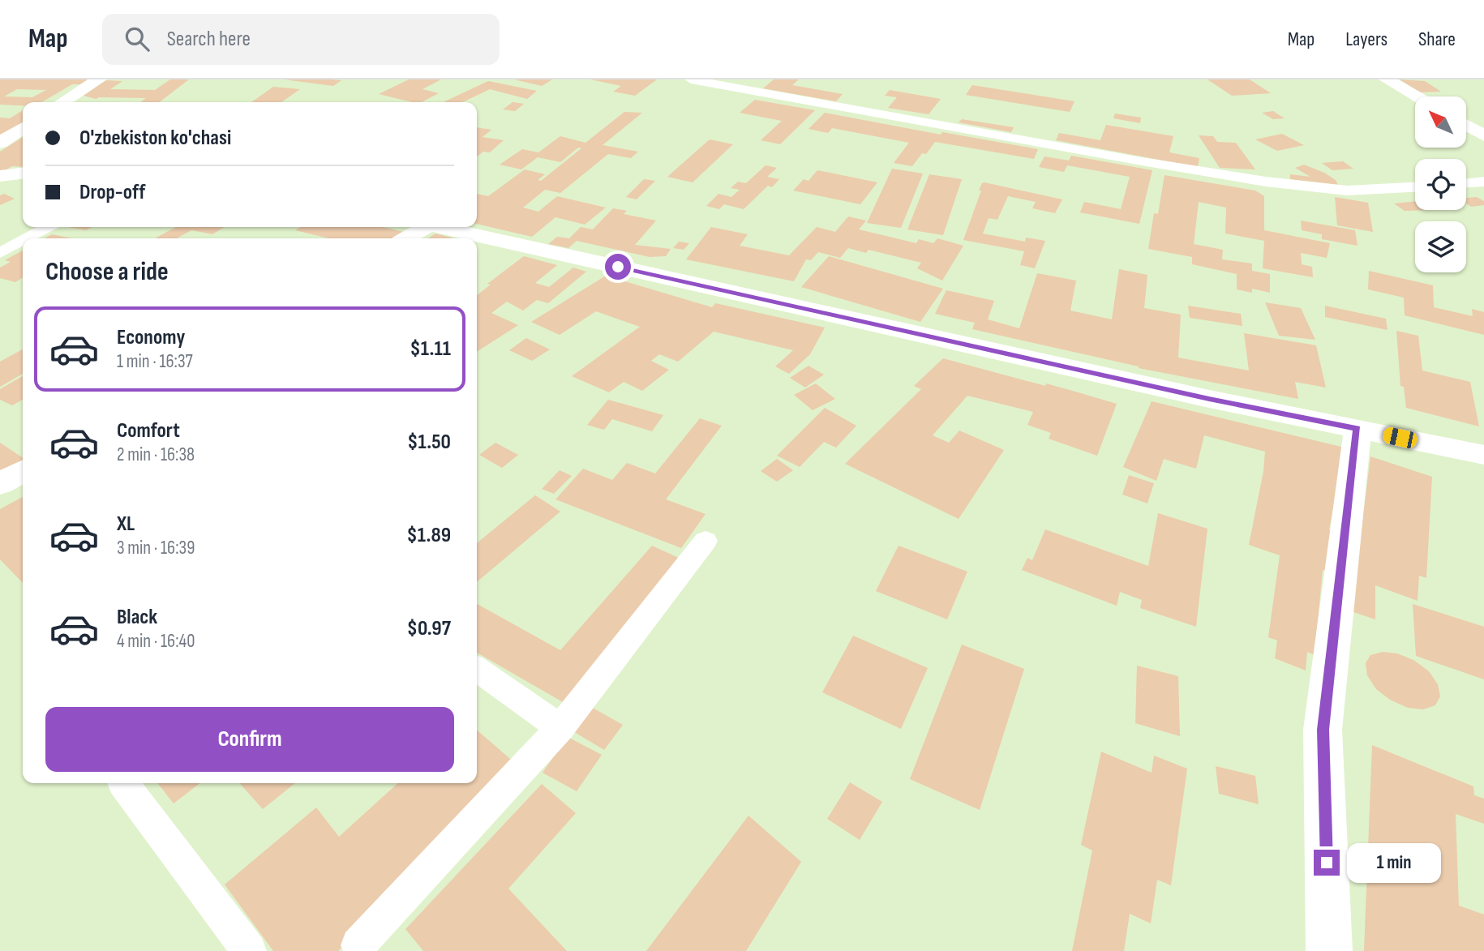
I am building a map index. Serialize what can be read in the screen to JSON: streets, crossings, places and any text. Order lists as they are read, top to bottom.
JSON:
{
  "north": "top left",
  "page": {
    "header": "Map",
    "search": "Search here",
    "nav": ["Map", "Layers", "Share"],
    "banner": ["O'zbekiston ko'chasi", "Drop-off"],
    "heading": "Choose a ride",
    "list": [
      {
        "name": "Economy",
        "note": "1 min · 16:37",
        "value": "$1.11"
      },
      {
        "name": "Comfort",
        "note": "2 min · 16:38",
        "value": "$1.50"
      },
      {
        "name": "XL",
        "note": "3 min · 16:39",
        "value": "$1.89"
      },
      {
        "name": "Black",
        "note": "4 min · 16:40",
        "value": "$0.97"
      }
    ],
    "buttons": "Confirm",
    "bubble": "1 min"
  }
}
